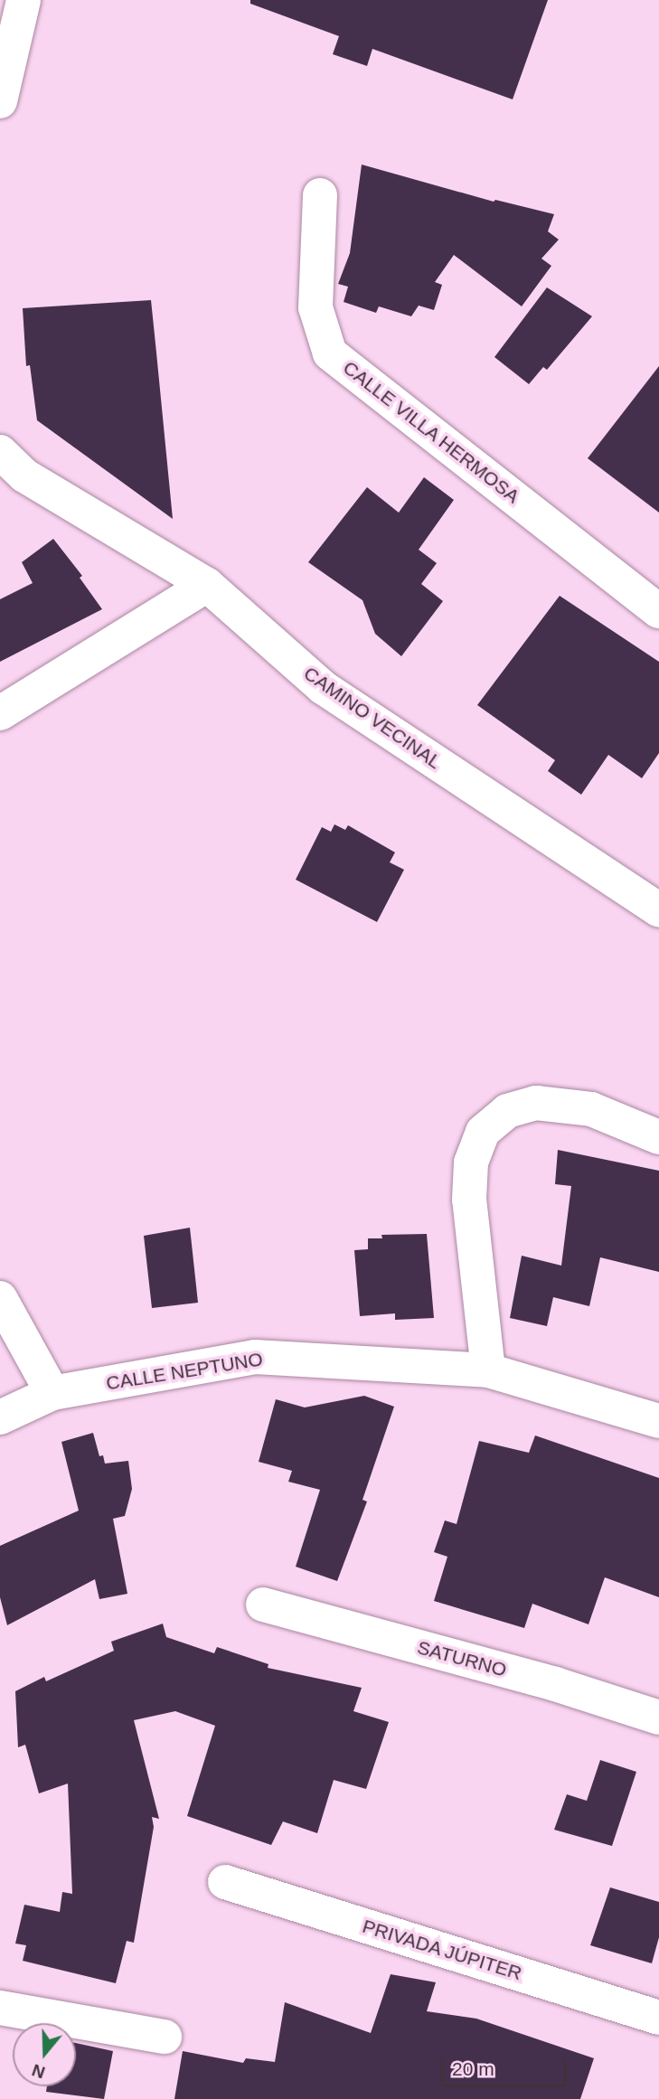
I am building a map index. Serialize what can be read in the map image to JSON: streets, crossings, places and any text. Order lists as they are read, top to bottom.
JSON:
{
  "streets": {
    "street": [
      "CALLE VILLA HERMOSA",
      "CAMINO VECINAL",
      "CALLE NEPTUNO",
      "SATURNO",
      "PRIVADA JÚPITER"
    ]
  },
  "scale_bar": "20 m",
  "north": "bottom"
}
